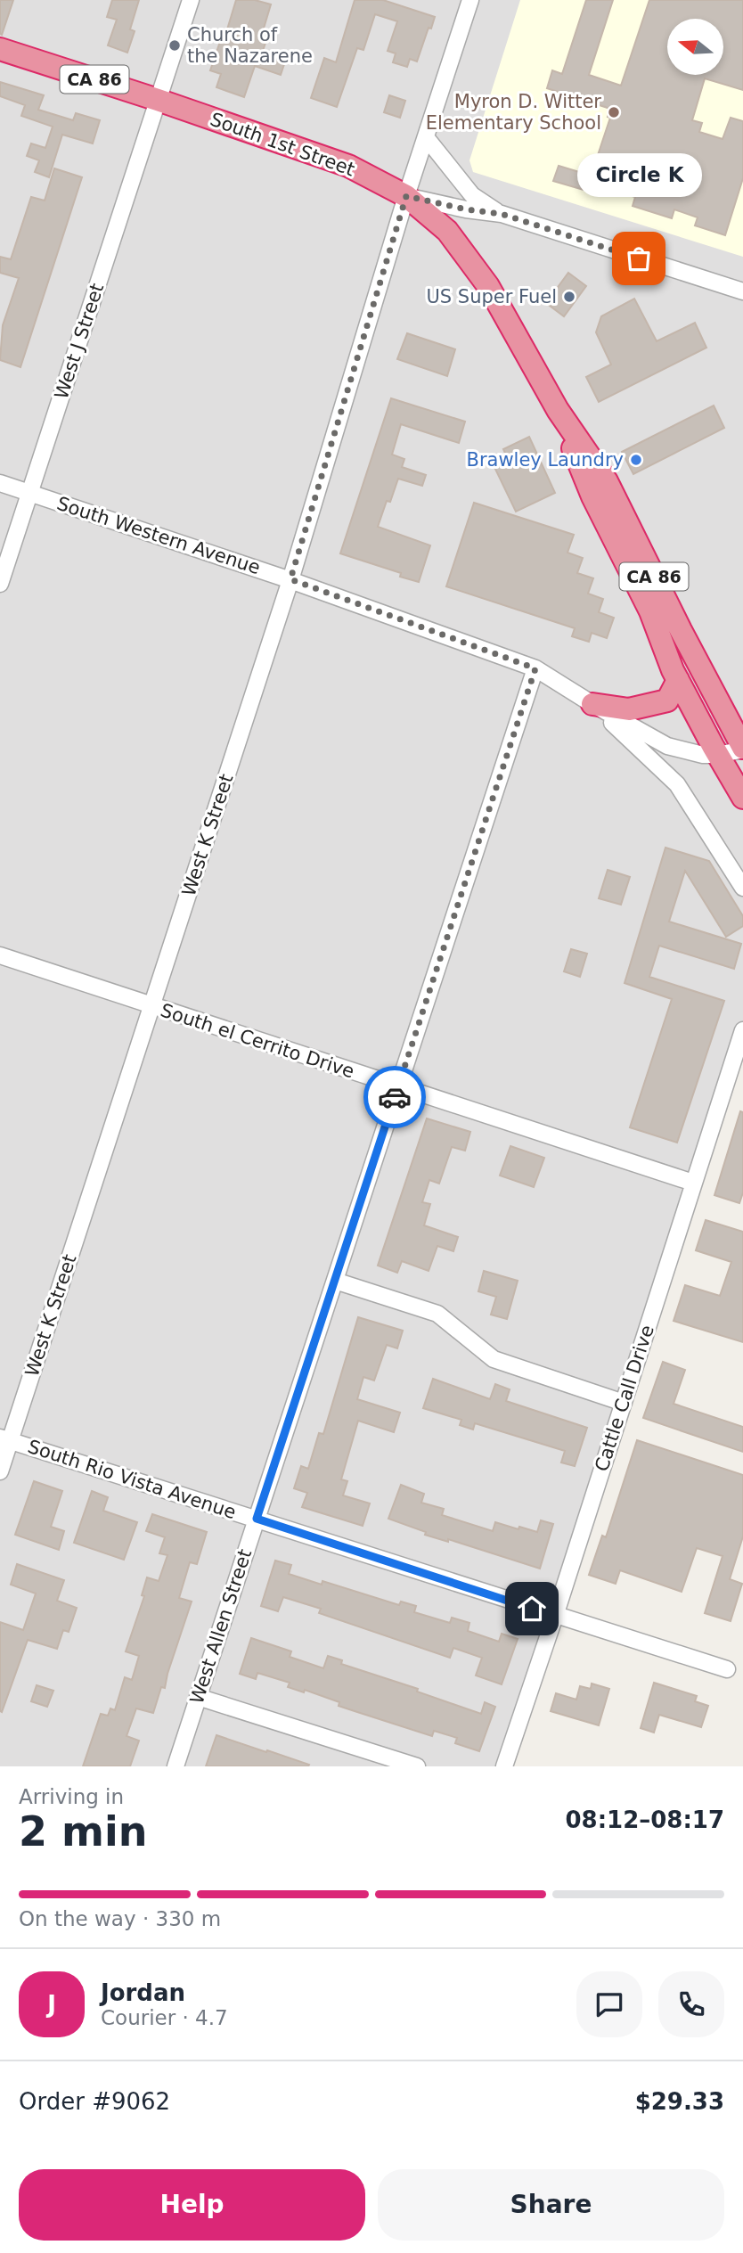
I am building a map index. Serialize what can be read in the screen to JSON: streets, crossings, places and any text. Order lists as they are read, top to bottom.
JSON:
{
  "streets": {
    "highway": ["CA 86", "South 1st Street"],
    "street": [
      "West J Street",
      "South Western Avenue",
      "West K Street",
      "South el Cerrito Drive",
      "Cattle Call Drive",
      "South Rio Vista Avenue",
      "West Allen Street"
    ]
  },
  "crossings": [
    ["CA 86", "South 1st Street"],
    ["CA 86", "South Western Avenue"],
    ["CA 86", "West K Street"],
    ["South 1st Street", "West J Street"],
    ["South 1st Street", "West K Street"],
    ["West J Street", "South Western Avenue"],
    ["South Western Avenue", "West K Street"],
    ["South Western Avenue", "West Allen Street"],
    ["West K Street", "South el Cerrito Drive"],
    ["West K Street", "South Rio Vista Avenue"],
    ["South el Cerrito Drive", "Cattle Call Drive"],
    ["South el Cerrito Drive", "West Allen Street"],
    ["Cattle Call Drive", "South Rio Vista Avenue"],
    ["South Rio Vista Avenue", "West Allen Street"]
  ],
  "places": [
    "Church of the Nazarene",
    "Myron D. Witter Elementary School",
    "Circle K",
    "US Super Fuel",
    "Brawley Laundry"
  ],
  "north": "left",
  "page": {
    "bubble": "Circle K",
    "heading": ["2 min", "Arriving in", "08:12–08:17"],
    "panel": [
      "Jordan",
      "Courier · 4.7",
      "Order #9062",
      "$29.33"
    ],
    "bar": "On the way · 330 m",
    "round": "J",
    "buttons": ["Help", "Share"]
  }
}
